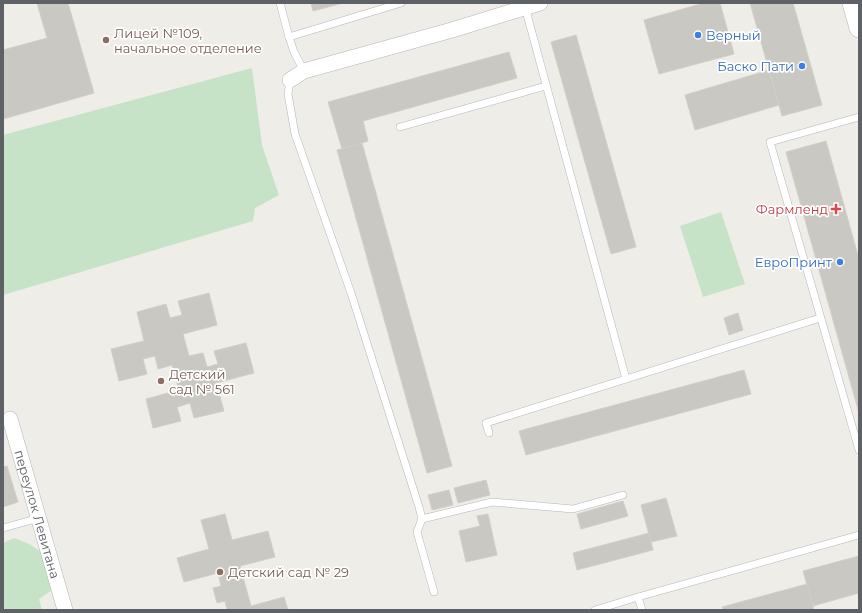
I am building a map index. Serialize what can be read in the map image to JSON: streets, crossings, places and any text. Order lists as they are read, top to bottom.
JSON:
{
  "streets": {
    "street": ["переулок Левитана"]
  },
  "places": {
    "other": [
      "Верный",
      "Лицей №109, начальное отделение",
      "Баско Пати",
      "ЕвроПринт",
      "Детский сад № 561",
      "Детский сад № 29"
    ],
    "health": ["Фармленд"]
  }
}
